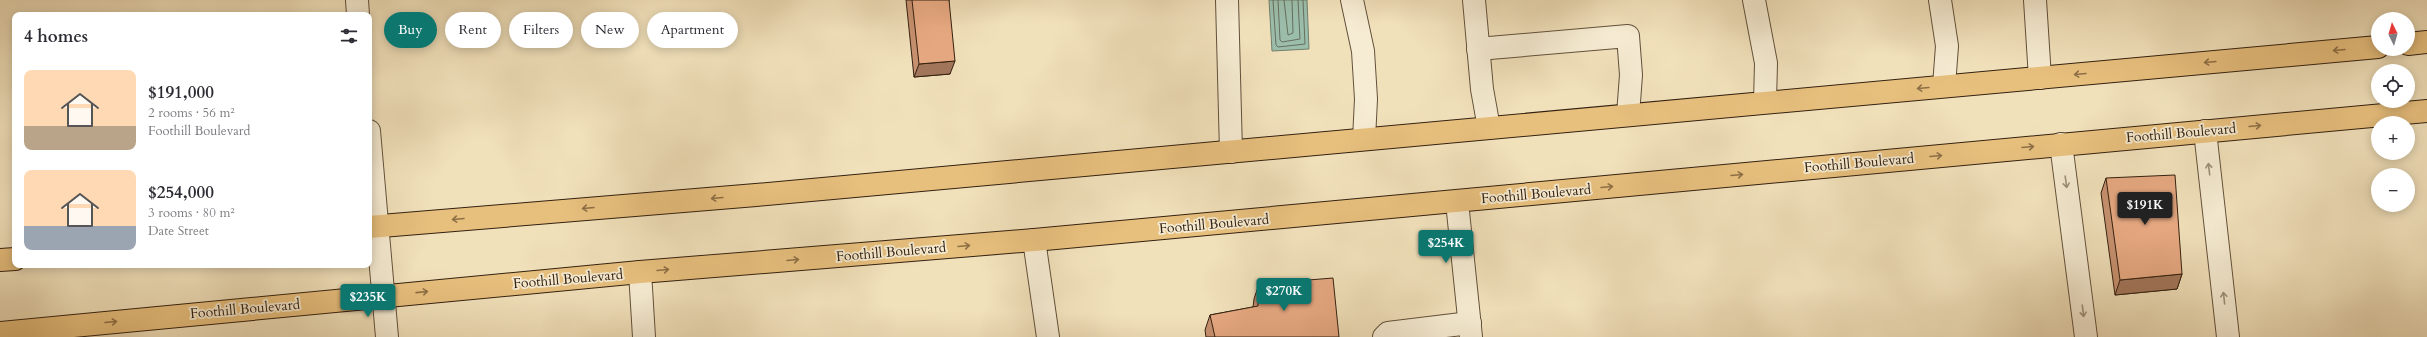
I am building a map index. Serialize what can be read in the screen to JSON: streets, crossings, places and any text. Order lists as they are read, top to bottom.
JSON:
{
  "streets": {
    "main road": ["Foothill Boulevard"]
  },
  "north": "top",
  "page": {
    "map_buttons": ["+", "−"],
    "chip": [
      "Buy",
      "Rent",
      "Filters",
      "New",
      "Apartment"
    ],
    "heading": "4 homes",
    "list": [
      {
        "name": "$191,000",
        "note": "2 rooms · 56 m² · Foothill Boulevard"
      },
      {
        "name": "$254,000",
        "note": "3 rooms · 80 m² · Date Street"
      }
    ],
    "price": [
      "$191K",
      "$254K",
      "$270K",
      "$235K"
    ]
  }
}
